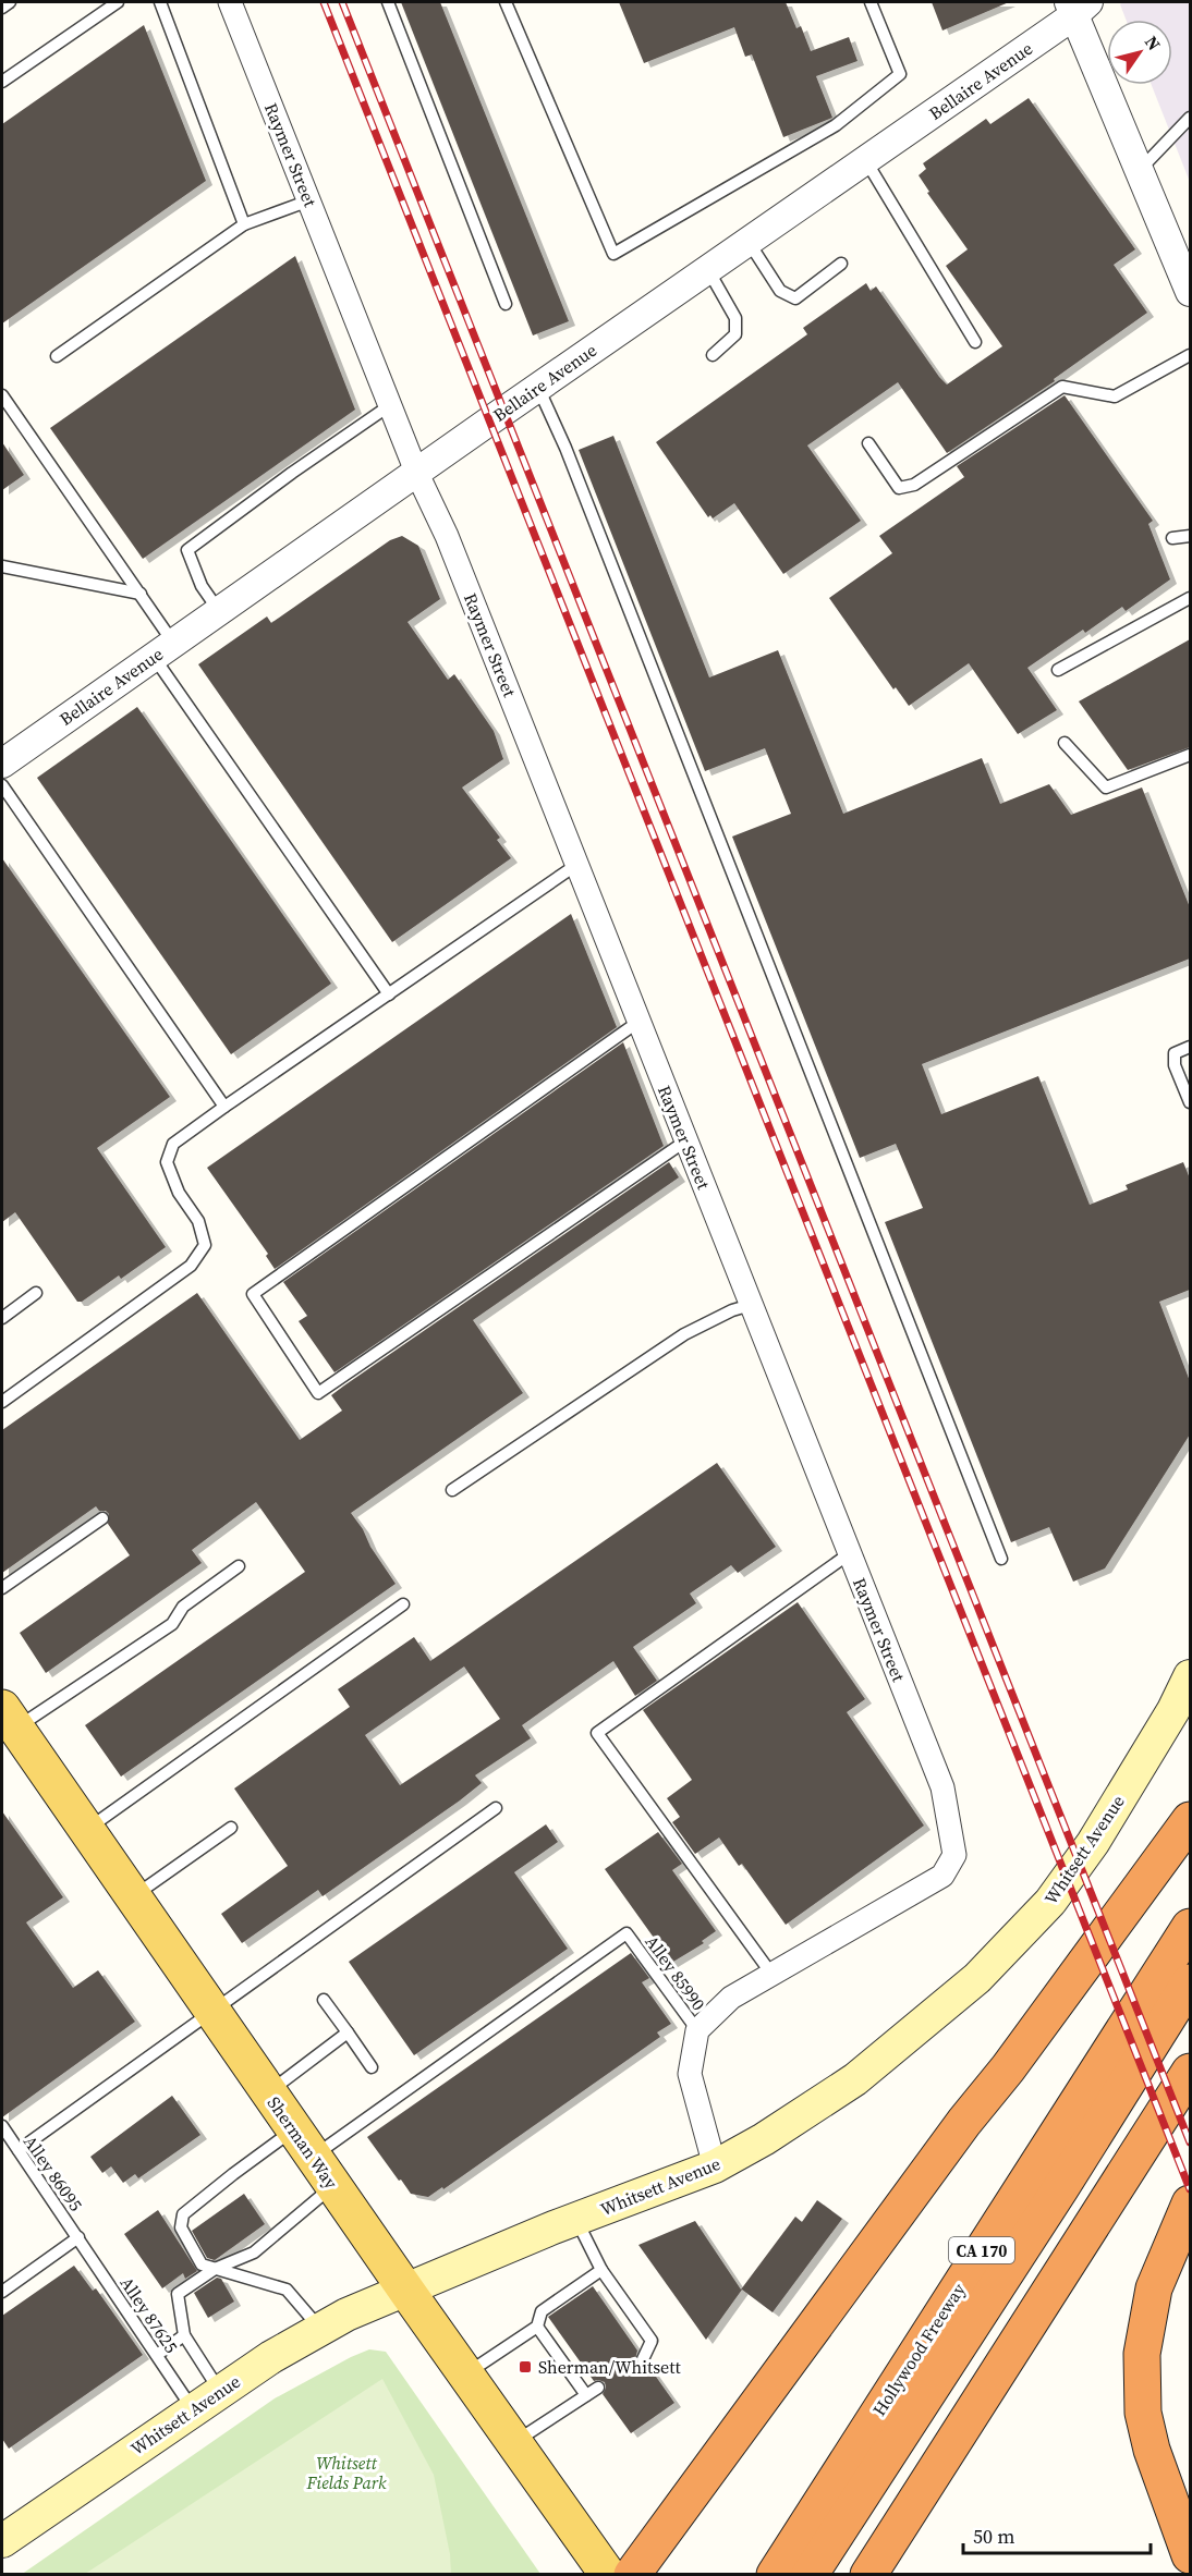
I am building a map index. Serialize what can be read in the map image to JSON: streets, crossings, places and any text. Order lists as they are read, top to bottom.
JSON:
{
  "streets": {
    "highway": ["CA 170", "Hollywood Freeway"],
    "main road": ["Whitsett Avenue", "Sherman Way"],
    "street": ["Bellaire Avenue", "Raymer Street"],
    "lane": ["Alley 85990", "Alley 86095", "Alley 87625"]
  },
  "crossings": [
    ["Bellaire Avenue", "Raymer Street"],
    ["Raymer Street", "Alley 85990"],
    ["Whitsett Avenue", "Sherman Way"],
    ["Whitsett Avenue", "Alley 87625"],
    ["Alley 85990", "Sherman Way"],
    ["Alley 86095", "Alley 87625"]
  ],
  "parks": ["Whitsett Fields Park"],
  "places": {
    "transit": ["Sherman/Whitsett"]
  },
  "scale_bar": "50 m",
  "north": "top right"
}
